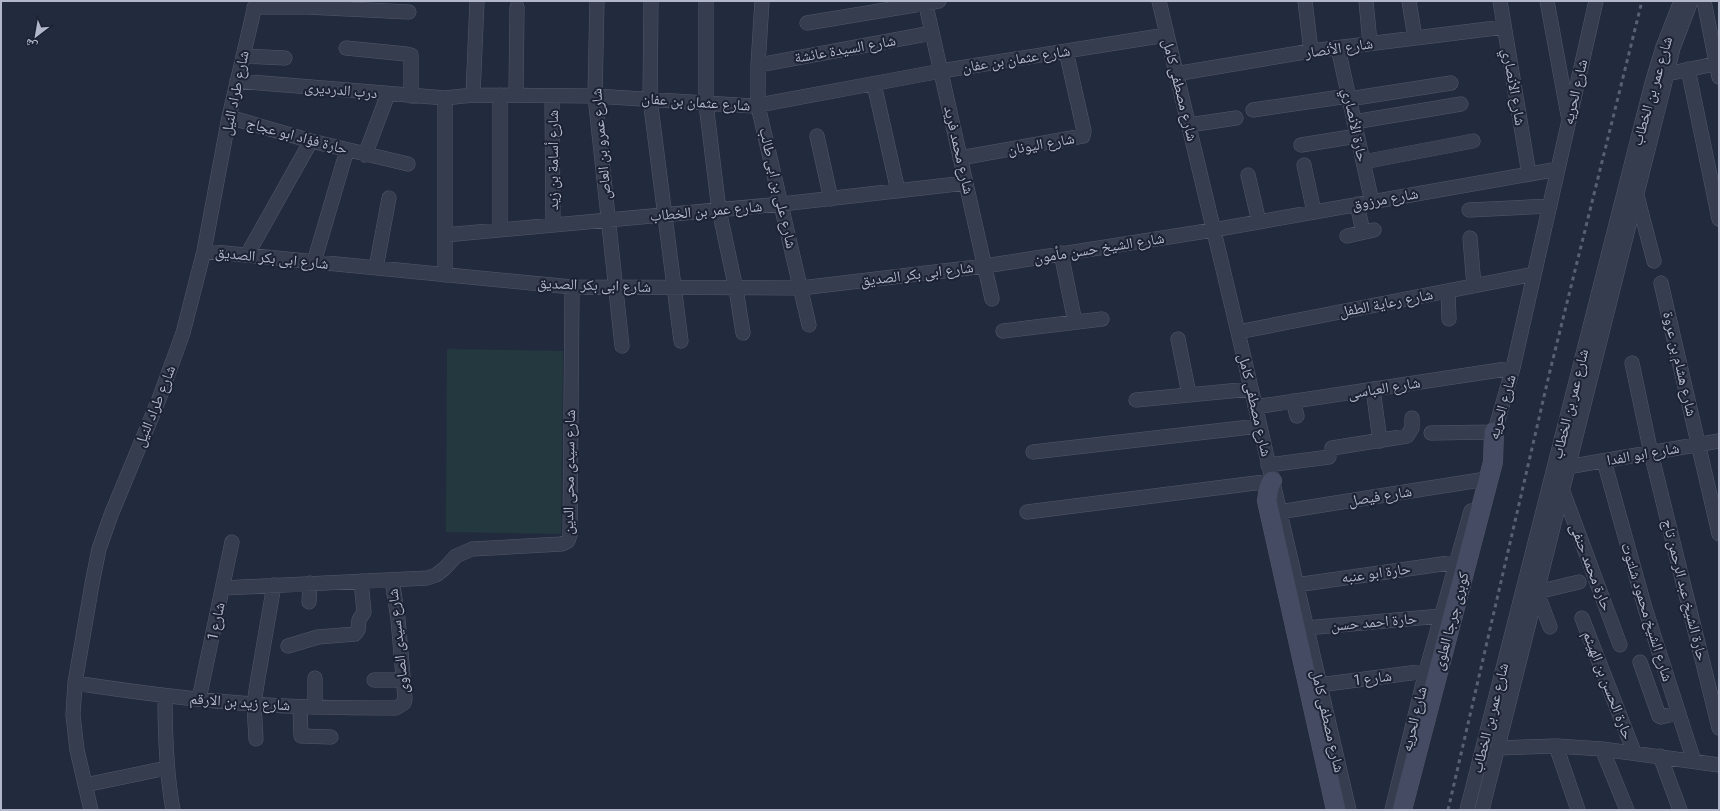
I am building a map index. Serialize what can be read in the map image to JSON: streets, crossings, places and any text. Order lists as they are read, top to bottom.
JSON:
{
  "streets": {
    "street": [
      "شارع الأنصار",
      "شارع السيدة عائشة",
      "شارع عثمان بن عفان",
      "شارع الأنصاري",
      "درب الدرديرى",
      "شارع مصطفى كامل",
      "شارع عمر بن الخطاب",
      "شارع الحريه",
      "شارع طراد النيل",
      "حارة الأنصاري",
      "حارة فؤاد ابو عجاج",
      "شارع عمرو بن العاص",
      "شارع اليونان",
      "شارع محمد فريد",
      "شارع أسامة بن زيد",
      "شارع على بن ابى طالب",
      "شارع مرزوق",
      "شارع الشيخ حسن مأمون",
      "شارع ابى بكر الصديق",
      "شارع رعاية الطفل",
      "شارع هشام بن عروة",
      "شارع العباسى",
      "شارع ابو الفدا",
      "شارع سيدى محى الدين",
      "شارع فيصل",
      "حارة محمد حنفى",
      "حارة ابو عنبه",
      "حارة الشيخ عبد الرحمن تاج",
      "شارع الشيخ محمود شلتوت",
      "شارع 1",
      "كوبرى جرجا العلوى",
      "حارة احمد حسن",
      "شارع سيدى الصاوى",
      "حارة الحسن بن الهيثم",
      "شارع زيد بن الارقم"
    ]
  },
  "crossings": [
    ["شارع الأنصار", "شارع الأنصاري"],
    ["شارع الأنصار", "شارع مصطفى كامل"],
    ["شارع الأنصار", "حارة الأنصاري"],
    ["شارع السيدة عائشة", "شارع محمد فريد"],
    ["شارع السيدة عائشة", "شارع على بن ابى طالب"],
    ["شارع عثمان بن عفان", "درب الدرديرى"],
    ["شارع عثمان بن عفان", "شارع مصطفى كامل"],
    ["شارع عثمان بن عفان", "شارع عمرو بن العاص"],
    ["شارع عثمان بن عفان", "شارع اليونان"],
    ["شارع عثمان بن عفان", "شارع محمد فريد"],
    ["شارع عثمان بن عفان", "شارع أسامة بن زيد"],
    ["شارع عثمان بن عفان", "شارع على بن ابى طالب"],
    ["شارع الأنصاري", "شارع مرزوق"],
    ["درب الدرديرى", "شارع طراد النيل"],
    ["درب الدرديرى", "حارة فؤاد ابو عجاج"],
    ["شارع مصطفى كامل", "شارع مرزوق"],
    ["شارع مصطفى كامل", "شارع الشيخ حسن مأمون"],
    ["شارع مصطفى كامل", "شارع رعاية الطفل"],
    ["شارع مصطفى كامل", "شارع العباسى"],
    ["شارع مصطفى كامل", "شارع فيصل"],
    ["شارع مصطفى كامل", "حارة ابو عنبه"],
    ["شارع مصطفى كامل", "شارع 1"],
    ["شارع مصطفى كامل", "حارة احمد حسن"],
    ["شارع عمر بن الخطاب", "شارع عمرو بن العاص"],
    ["شارع عمر بن الخطاب", "شارع محمد فريد"],
    ["شارع عمر بن الخطاب", "شارع أسامة بن زيد"],
    ["شارع عمر بن الخطاب", "شارع على بن ابى طالب"],
    ["شارع عمر بن الخطاب", "شارع ابو الفدا"],
    ["شارع عمر بن الخطاب", "حارة محمد حنفى"],
    ["شارع الحريه", "شارع مرزوق"],
    ["شارع الحريه", "شارع رعاية الطفل"],
    ["شارع الحريه", "شارع العباسى"],
    ["شارع الحريه", "شارع فيصل"],
    ["شارع الحريه", "حارة ابو عنبه"],
    ["شارع الحريه", "شارع 1"],
    ["شارع الحريه", "كوبرى جرجا العلوى"],
    ["شارع الحريه", "حارة احمد حسن"],
    ["شارع طراد النيل", "حارة فؤاد ابو عجاج"],
    ["شارع طراد النيل", "شارع ابى بكر الصديق"],
    ["شارع طراد النيل", "شارع زيد بن الارقم"],
    ["حارة الأنصاري", "شارع مرزوق"],
    ["شارع عمرو بن العاص", "شارع ابى بكر الصديق"],
    ["شارع اليونان", "شارع محمد فريد"],
    ["شارع محمد فريد", "شارع الشيخ حسن مأمون"],
    ["شارع محمد فريد", "شارع ابى بكر الصديق"],
    ["شارع على بن ابى طالب", "شارع ابى بكر الصديق"],
    ["شارع مرزوق", "شارع الشيخ حسن مأمون"],
    ["شارع الشيخ حسن مأمون", "شارع ابى بكر الصديق"],
    ["شارع ابى بكر الصديق", "شارع سيدى محى الدين"],
    ["شارع هشام بن عروة", "شارع ابو الفدا"],
    ["شارع ابو الفدا", "حارة الشيخ عبد الرحمن تاج"],
    ["شارع ابو الفدا", "شارع الشيخ محمود شلتوت"],
    ["شارع سيدى محى الدين", "شارع 1"],
    ["شارع سيدى محى الدين", "شارع سيدى الصاوى"],
    ["شارع 1", "شارع زيد بن الارقم"],
    ["شارع سيدى الصاوى", "شارع زيد بن الارقم"]
  ],
  "north": "bottom left"
}
